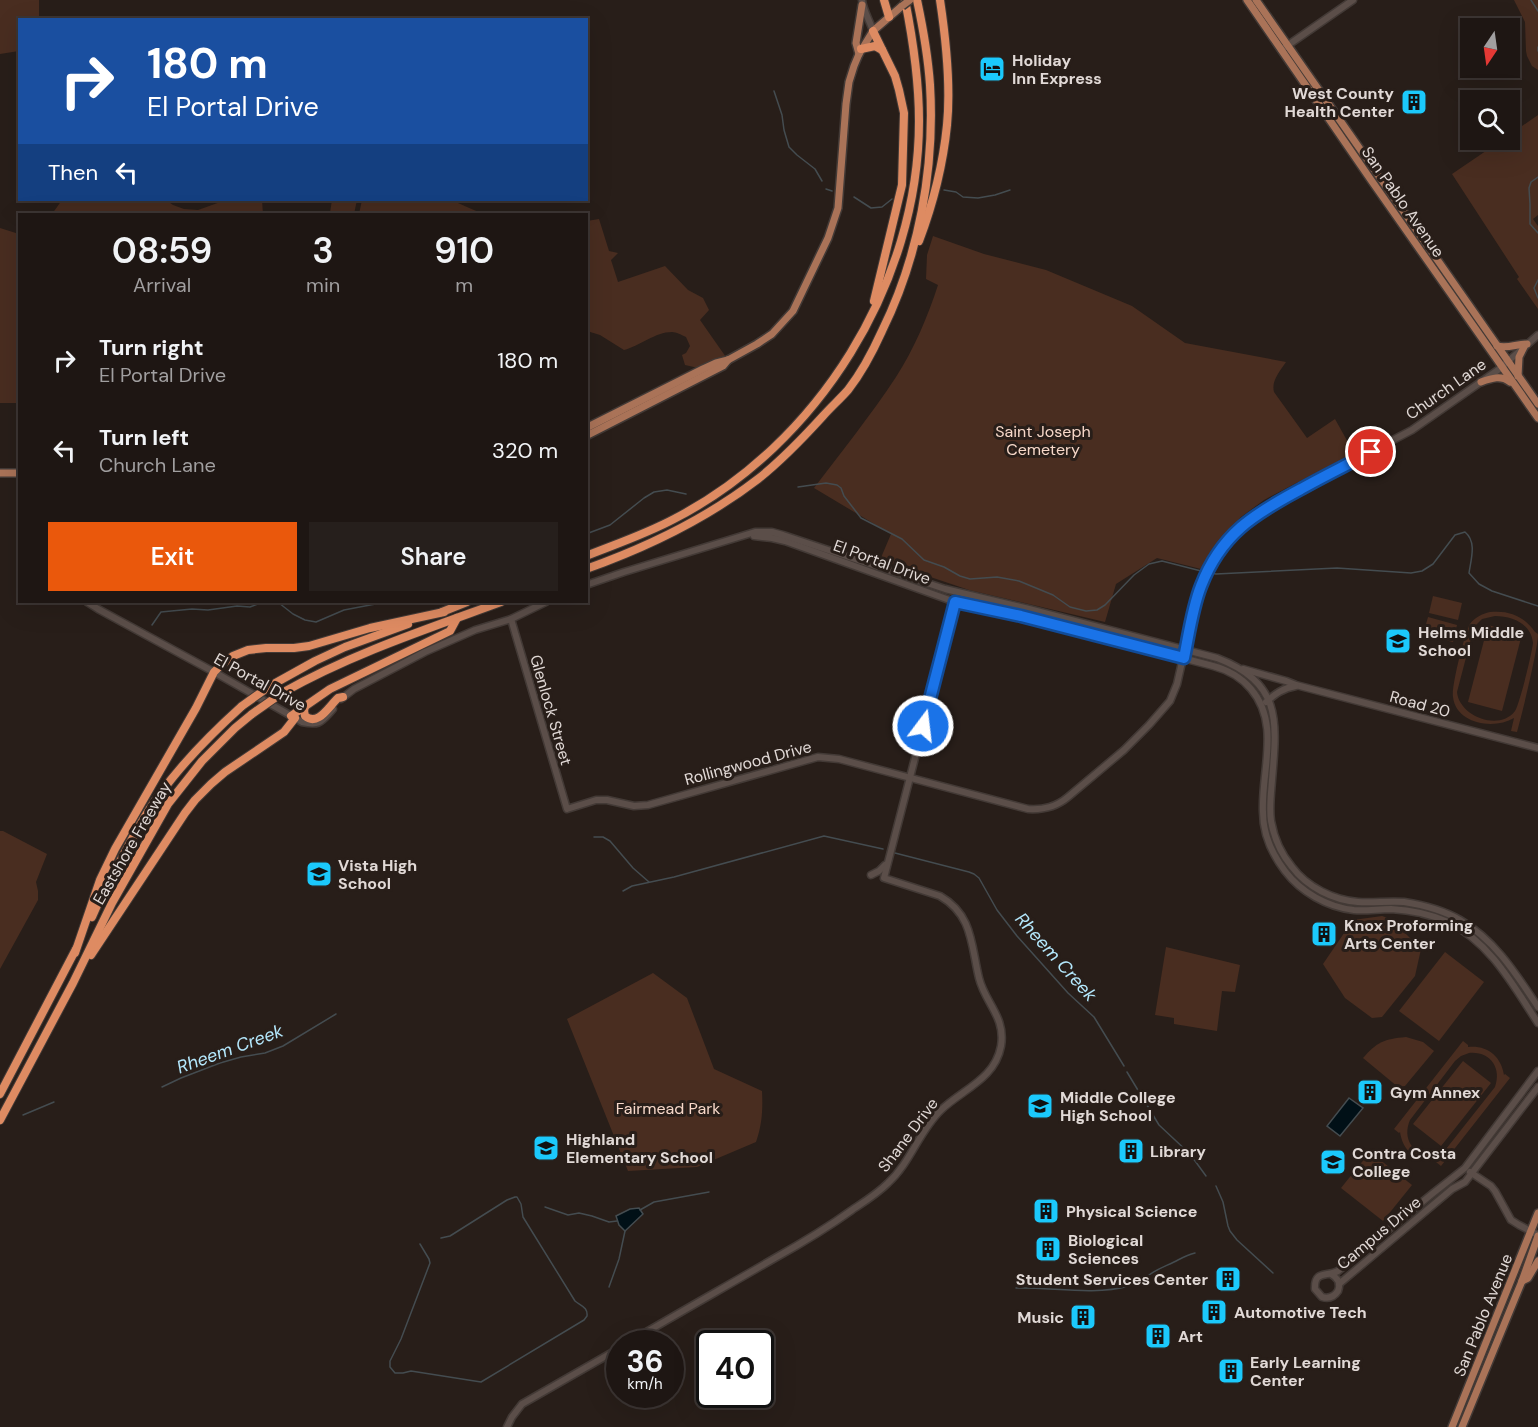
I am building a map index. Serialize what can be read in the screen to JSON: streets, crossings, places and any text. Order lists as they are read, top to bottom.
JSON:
{
  "streets": {
    "highway": ["Eastshore Freeway"],
    "main road": ["San Pablo Avenue"],
    "street": [
      "Church Lane",
      "El Portal Drive",
      "Road 20",
      "Glenlock Street",
      "Rollingwood Drive",
      "Shane Drive",
      "Campus Drive"
    ]
  },
  "crossings": [
    ["San Pablo Avenue", "Church Lane"],
    ["Church Lane", "El Portal Drive"],
    ["Church Lane", "Rollingwood Drive"],
    ["El Portal Drive", "Road 20"],
    ["El Portal Drive", "Glenlock Street"],
    ["El Portal Drive", "Rollingwood Drive"],
    ["Glenlock Street", "Rollingwood Drive"]
  ],
  "water": ["Rheem Creek"],
  "parks": ["Saint Joseph Cemetery", "Fairmead Park"],
  "places": {
    "hotel": ["Holiday Inn Express"],
    "building": [
      "West County Health Center",
      "Knox Proforming Arts Center",
      "Gym Annex",
      "Library",
      "Physical Science",
      "Biological Sciences",
      "Student Services Center",
      "Automotive Tech",
      "Music",
      "Art",
      "Early Learning Center"
    ],
    "school or university": [
      "Helms Middle School",
      "Vista High School",
      "Middle College High School",
      "Highland Elementary School",
      "Contra Costa College"
    ]
  },
  "north": "bottom",
  "page": {
    "turn": ["180 m", "El Portal Drive"],
    "then": "Then",
    "eta": [
      "08:59",
      "Arrival",
      "3",
      "min",
      "910",
      "m"
    ],
    "list": [
      {
        "name": "Turn right",
        "note": "El Portal Drive",
        "value": "180 m"
      },
      {
        "name": "Turn left",
        "note": "Church Lane",
        "value": "320 m"
      }
    ],
    "buttons": ["Exit", "Share"],
    "speed": "36 km/h",
    "limit": "40"
  }
}
